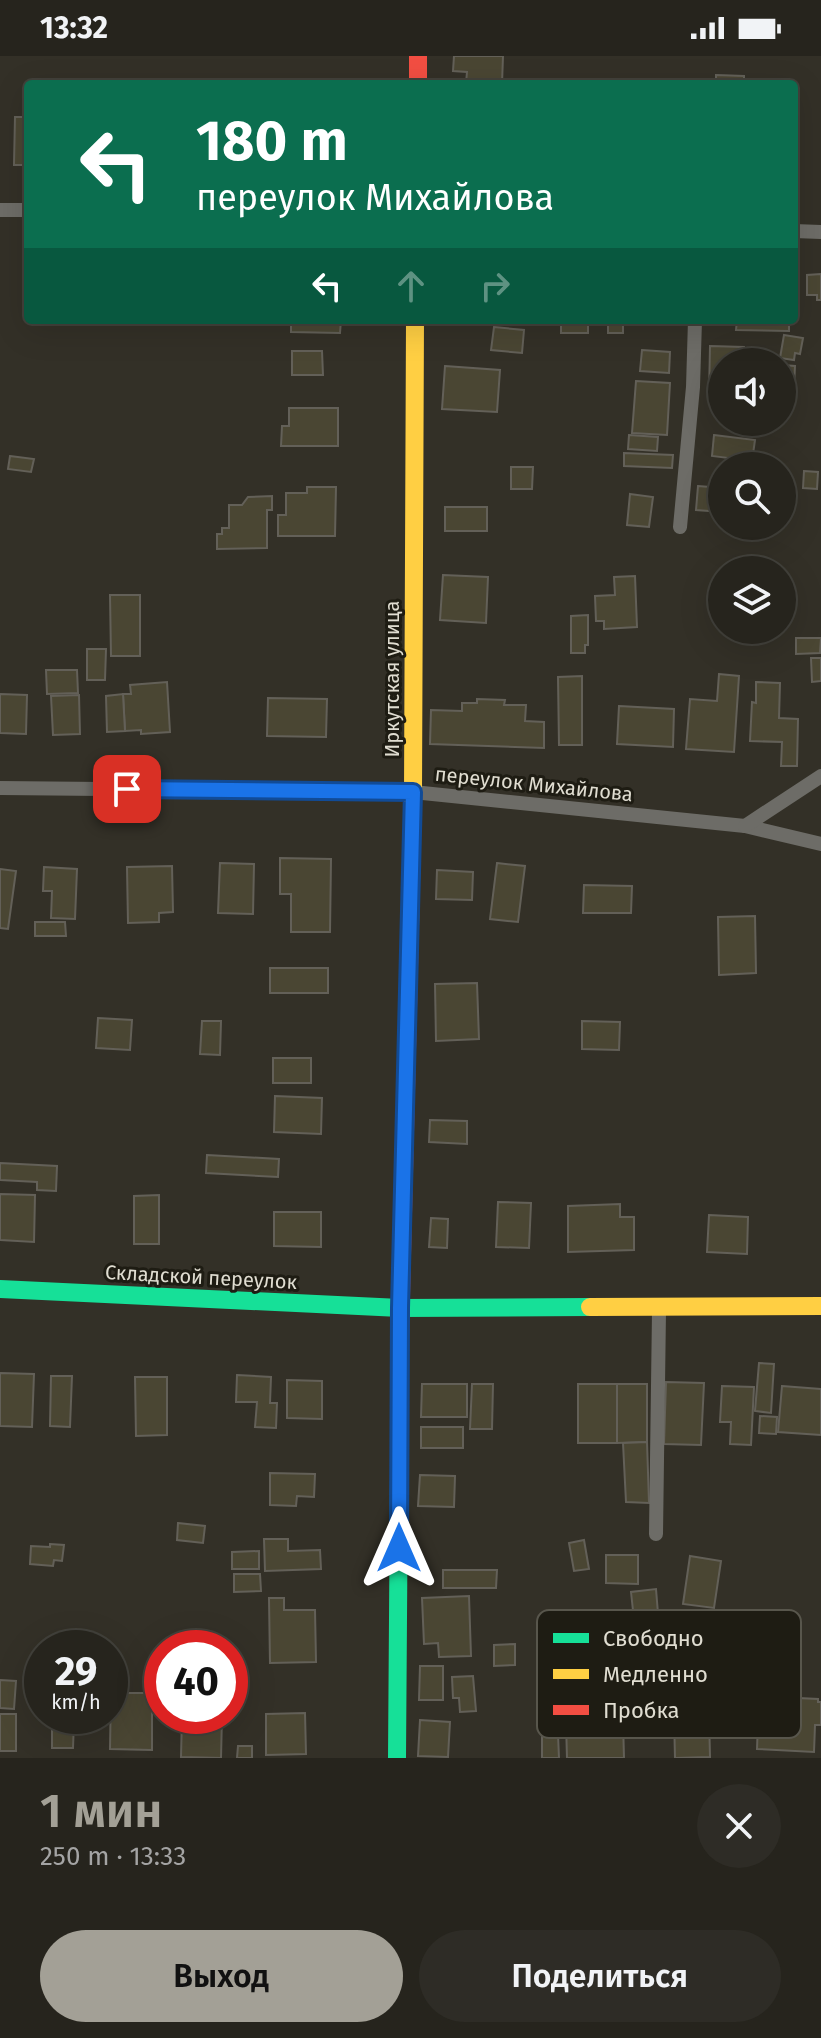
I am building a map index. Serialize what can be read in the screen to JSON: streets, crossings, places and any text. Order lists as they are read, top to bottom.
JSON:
{
  "streets": {
    "street": ["Иркутская улица", "Складской переулок"],
    "lane": ["переулок Михайлова"]
  },
  "crossings": [
    ["Иркутская улица", "переулок Михайлова"],
    ["Иркутская улица", "Складской переулок"]
  ],
  "legend": ["Свободно", "Медленно", "Пробка"],
  "page": {
    "status": "13:32",
    "turn": ["180 m", "переулок Михайлова"],
    "speed": "29 km/h",
    "limit": "40",
    "heading": ["1 мин", "250 m · 13:33"],
    "buttons": ["Выход", "Поделиться"]
  }
}
